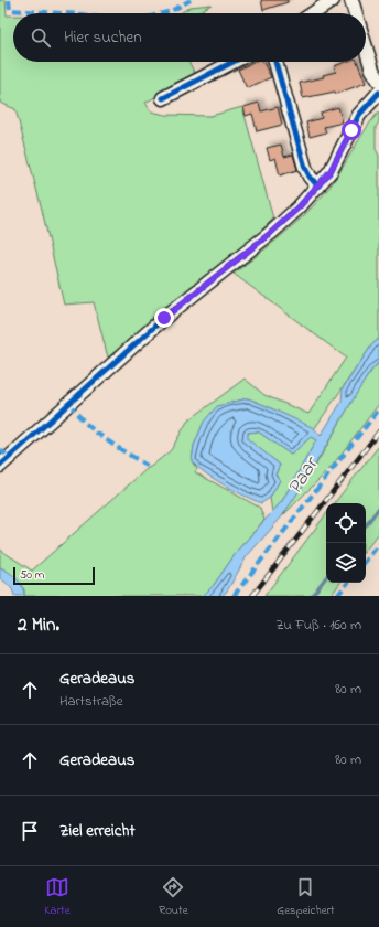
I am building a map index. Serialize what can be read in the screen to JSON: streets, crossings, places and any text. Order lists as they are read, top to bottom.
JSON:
{
  "water": ["Paar"],
  "scale_bar": "50 m",
  "page": {
    "search": "Hier suchen",
    "scale": "50 m",
    "heading": ["2 Min.", "Zu Fuß · 160 m"],
    "list": [
      ["Geradeaus", "Hartstraße", "80 m"],
      ["Geradeaus", "80 m"],
      "Ziel erreicht"
    ],
    "nav": ["Karte", "Route", "Gespeichert"]
  }
}
